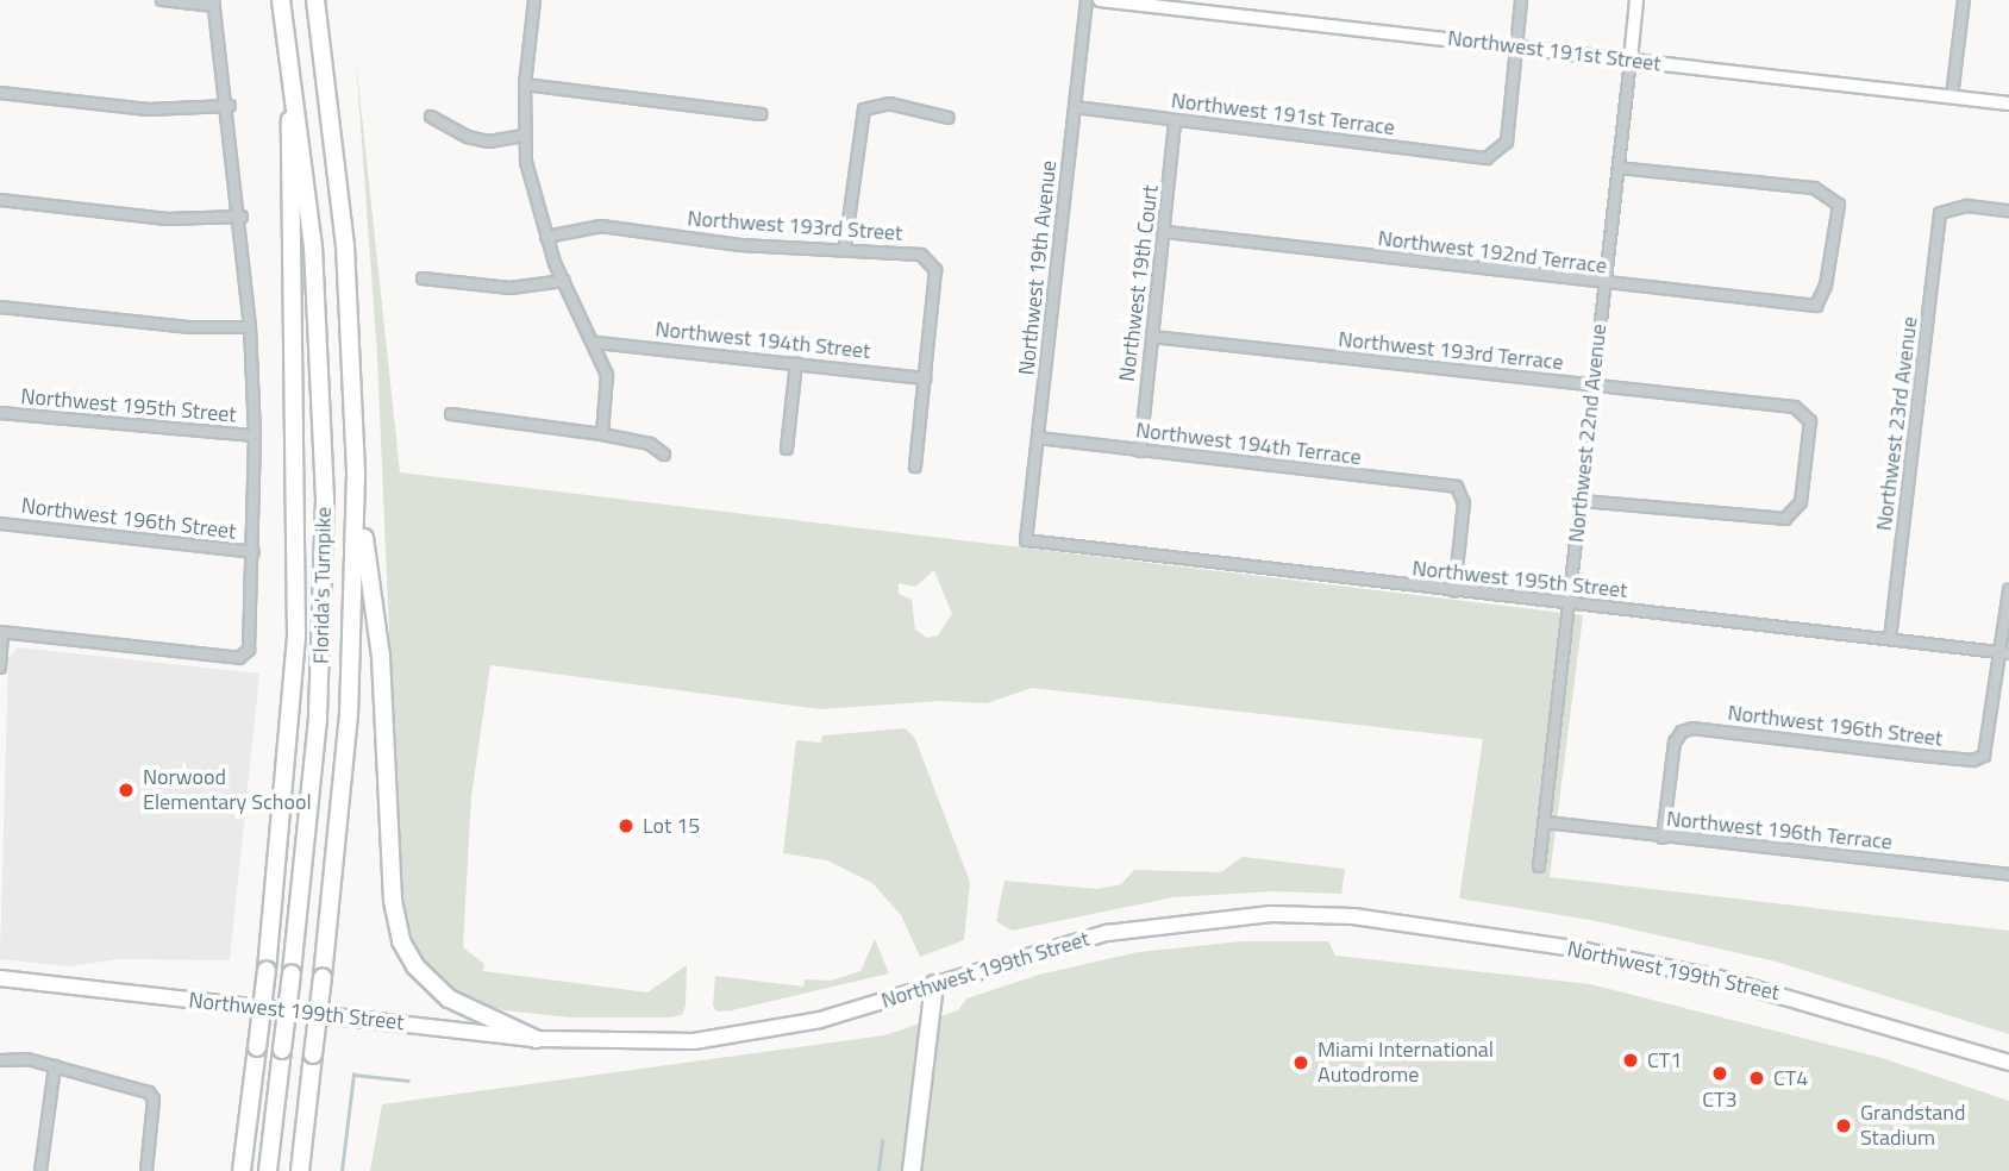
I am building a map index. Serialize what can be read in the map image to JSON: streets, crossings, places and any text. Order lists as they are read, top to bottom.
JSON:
{
  "streets": {
    "highway": ["Florida's Turnpike"],
    "main road": ["Northwest 199th Street"],
    "street": [
      "Northwest 191st Street",
      "Northwest 191st Terrace",
      "Northwest 193rd Street",
      "Northwest 192nd Terrace",
      "Northwest 19th Avenue",
      "Northwest 19th Court",
      "Northwest 194th Street",
      "Northwest 193rd Terrace",
      "Northwest 195th Street",
      "Northwest 23rd Avenue",
      "Northwest 22nd Avenue",
      "Northwest 194th Terrace",
      "Northwest 196th Street",
      "Northwest 196th Terrace"
    ]
  },
  "crossings": [
    ["Northwest 191st Street", "Northwest 191st Terrace"],
    ["Northwest 191st Street", "Northwest 22nd Avenue"],
    ["Northwest 191st Terrace", "Northwest 19th Avenue"],
    ["Northwest 191st Terrace", "Northwest 19th Court"],
    ["Northwest 193rd Street", "Northwest 194th Street"],
    ["Northwest 192nd Terrace", "Northwest 19th Court"],
    ["Northwest 192nd Terrace", "Northwest 22nd Avenue"],
    ["Northwest 19th Avenue", "Northwest 195th Street"],
    ["Northwest 19th Avenue", "Northwest 194th Terrace"],
    ["Northwest 19th Court", "Northwest 193rd Terrace"],
    ["Northwest 19th Court", "Northwest 194th Terrace"],
    ["Northwest 193rd Terrace", "Northwest 22nd Avenue"],
    ["Northwest 195th Street", "Northwest 23rd Avenue"],
    ["Northwest 195th Street", "Northwest 22nd Avenue"],
    ["Northwest 195th Street", "Northwest 194th Terrace"],
    ["Northwest 195th Street", "Northwest 196th Street"],
    ["Northwest 22nd Avenue", "Northwest 196th Terrace"],
    ["Northwest 196th Street", "Northwest 196th Terrace"]
  ],
  "places": [
    "Norwood Elementary School",
    "Lot 15",
    "CT1",
    "Miami International Autodrome",
    "CT3",
    "CT4",
    "Grandstand Stadium"
  ]
}
